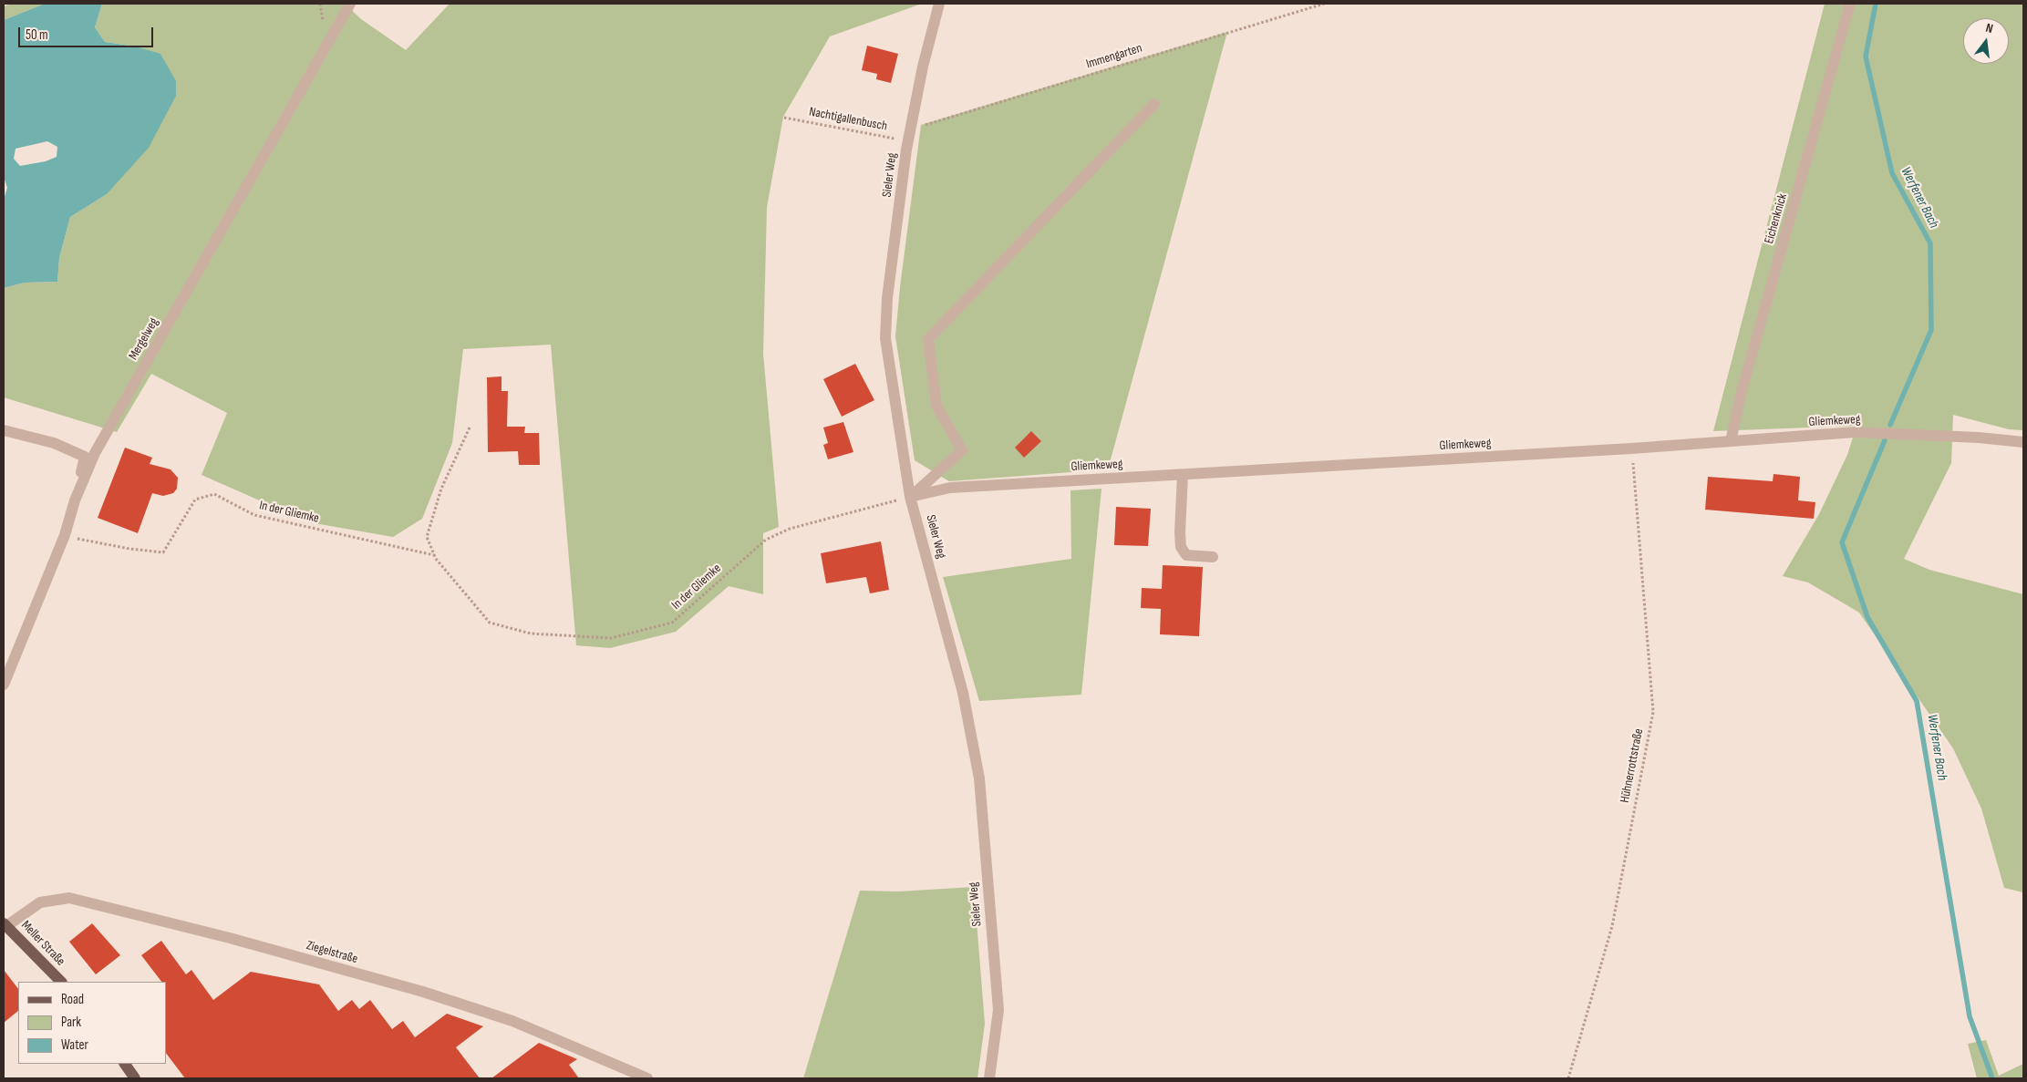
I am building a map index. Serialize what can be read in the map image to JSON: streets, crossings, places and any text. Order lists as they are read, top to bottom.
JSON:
{
  "streets": {
    "main road": ["Meller Straße"],
    "street": [
      "Sieler Weg",
      "Eichenknick",
      "Mergelweg",
      "Gliemkeweg",
      "Ziegelstraße"
    ],
    "path": [
      "Immengarten",
      "Nachtigallenbusch",
      "In der Gliemke",
      "Hühnerrottstraße"
    ]
  },
  "crossings": [
    ["Immengarten", "Sieler Weg"],
    ["Nachtigallenbusch", "Sieler Weg"],
    ["Sieler Weg", "Gliemkeweg"],
    ["Sieler Weg", "In der Gliemke"],
    ["Eichenknick", "Gliemkeweg"],
    ["Mergelweg", "In der Gliemke"],
    ["Gliemkeweg", "In der Gliemke"],
    ["Gliemkeweg", "Hühnerrottstraße"],
    ["Meller Straße", "Ziegelstraße"]
  ],
  "water": ["Werfener Bach"],
  "legend": ["Road", "Park", "Water"],
  "scale_bar": "50 m",
  "north": "top"
}
